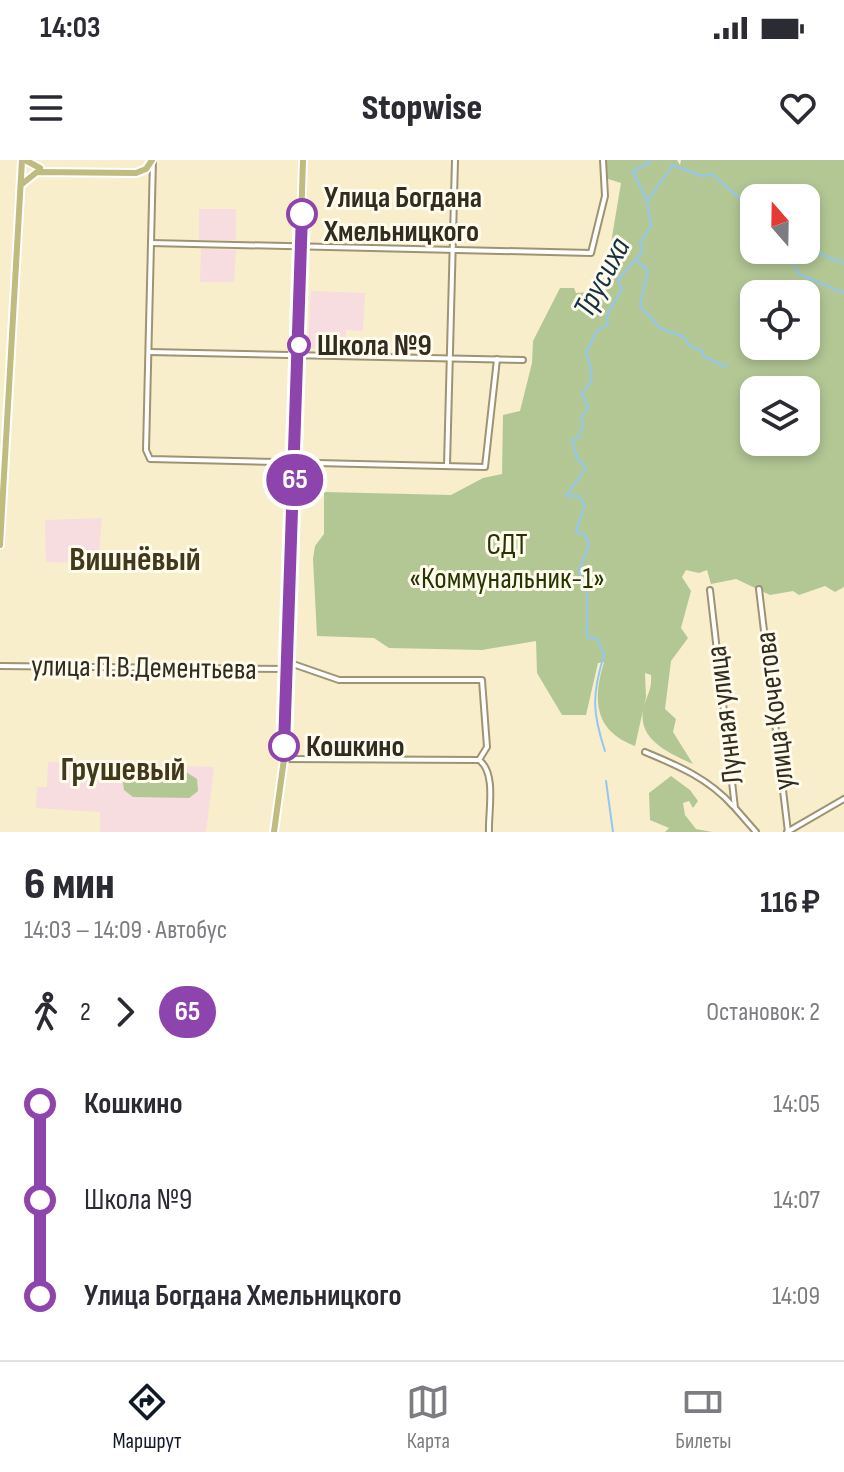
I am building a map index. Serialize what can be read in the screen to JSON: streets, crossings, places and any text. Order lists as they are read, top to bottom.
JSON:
{
  "streets": {
    "street": ["улица П.В.Дементьева", "улица Кочетова", "Лунная улица"]
  },
  "districts": ["Вишнёвый", "Грушевый"],
  "water": ["Трусиха"],
  "parks": ["СДТ «Коммунальник-1»"],
  "places": ["Улица Богдана Хмельницкого", "Школа №9", "Кошкино"],
  "lines": ["bus line 65"],
  "north": "top",
  "page": {
    "status": "14:03",
    "header": "Stopwise",
    "on_map": "65",
    "heading": ["6 мин", "14:03 – 14:09 · Автобус", "116 ₽"],
    "legs": ["2", "65", "Остановок: 2"],
    "list": [
      {
        "name": "Кошкино",
        "value": "14:05"
      },
      {
        "name": "Школа №9",
        "value": "14:07"
      },
      {
        "name": "Улица Богдана Хмельницкого",
        "value": "14:09"
      }
    ],
    "tabs": ["Маршрут", "Карта", "Билеты"]
  }
}
